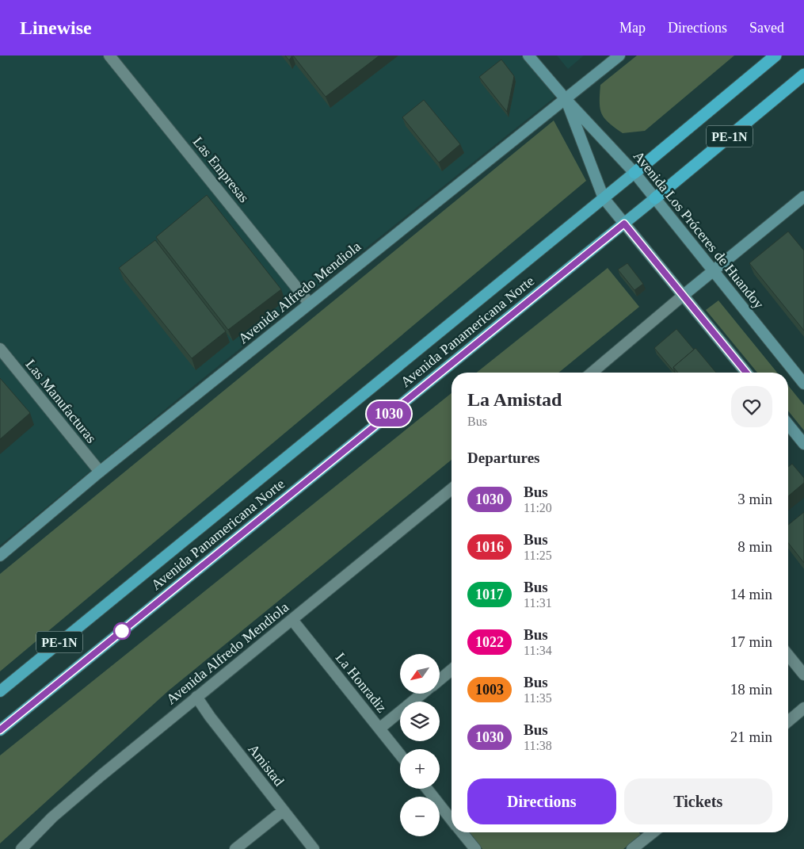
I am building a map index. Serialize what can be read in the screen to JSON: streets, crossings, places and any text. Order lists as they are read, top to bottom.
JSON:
{
  "streets": {
    "highway": ["PE-1N", "Avenida Panamericana Norte"],
    "main road": ["Avenida Los Próceres de Huandoy", "Avenida Alfredo Mendiola"],
    "street": [
      "Las Empresas",
      "Las Manufacturas",
      "La Honradiz",
      "Amistad"
    ]
  },
  "crossings": [
    ["Las Empresas", "Avenida Alfredo Mendiola"],
    ["Avenida Los Próceres de Huandoy", "Avenida Alfredo Mendiola"],
    ["Avenida Los Próceres de Huandoy", "Avenida Panamericana Norte"],
    ["Avenida Alfredo Mendiola", "Las Manufacturas"],
    ["Avenida Alfredo Mendiola", "La Honradiz"],
    ["Avenida Alfredo Mendiola", "Amistad"]
  ],
  "lines": ["bus line 1030"],
  "north": "bottom left",
  "page": {
    "header": "Linewise",
    "nav": ["Map", "Directions", "Saved"],
    "on_map": "1030",
    "heading": [
      ["La Amistad", "Bus"],
      "Departures"
    ],
    "list": [
      {
        "mark": "1030",
        "name": "Bus",
        "note": "11:20",
        "value": "3 min"
      },
      {
        "mark": "1016",
        "name": "Bus",
        "note": "11:25",
        "value": "8 min"
      },
      {
        "mark": "1017",
        "name": "Bus",
        "note": "11:31",
        "value": "14 min"
      },
      {
        "mark": "1022",
        "name": "Bus",
        "note": "11:34",
        "value": "17 min"
      },
      {
        "mark": "1003",
        "name": "Bus",
        "note": "11:35",
        "value": "18 min"
      },
      {
        "mark": "1030",
        "name": "Bus",
        "note": "11:38",
        "value": "21 min"
      }
    ],
    "map_buttons": ["+", "−"],
    "buttons": ["Directions", "Tickets"]
  }
}
